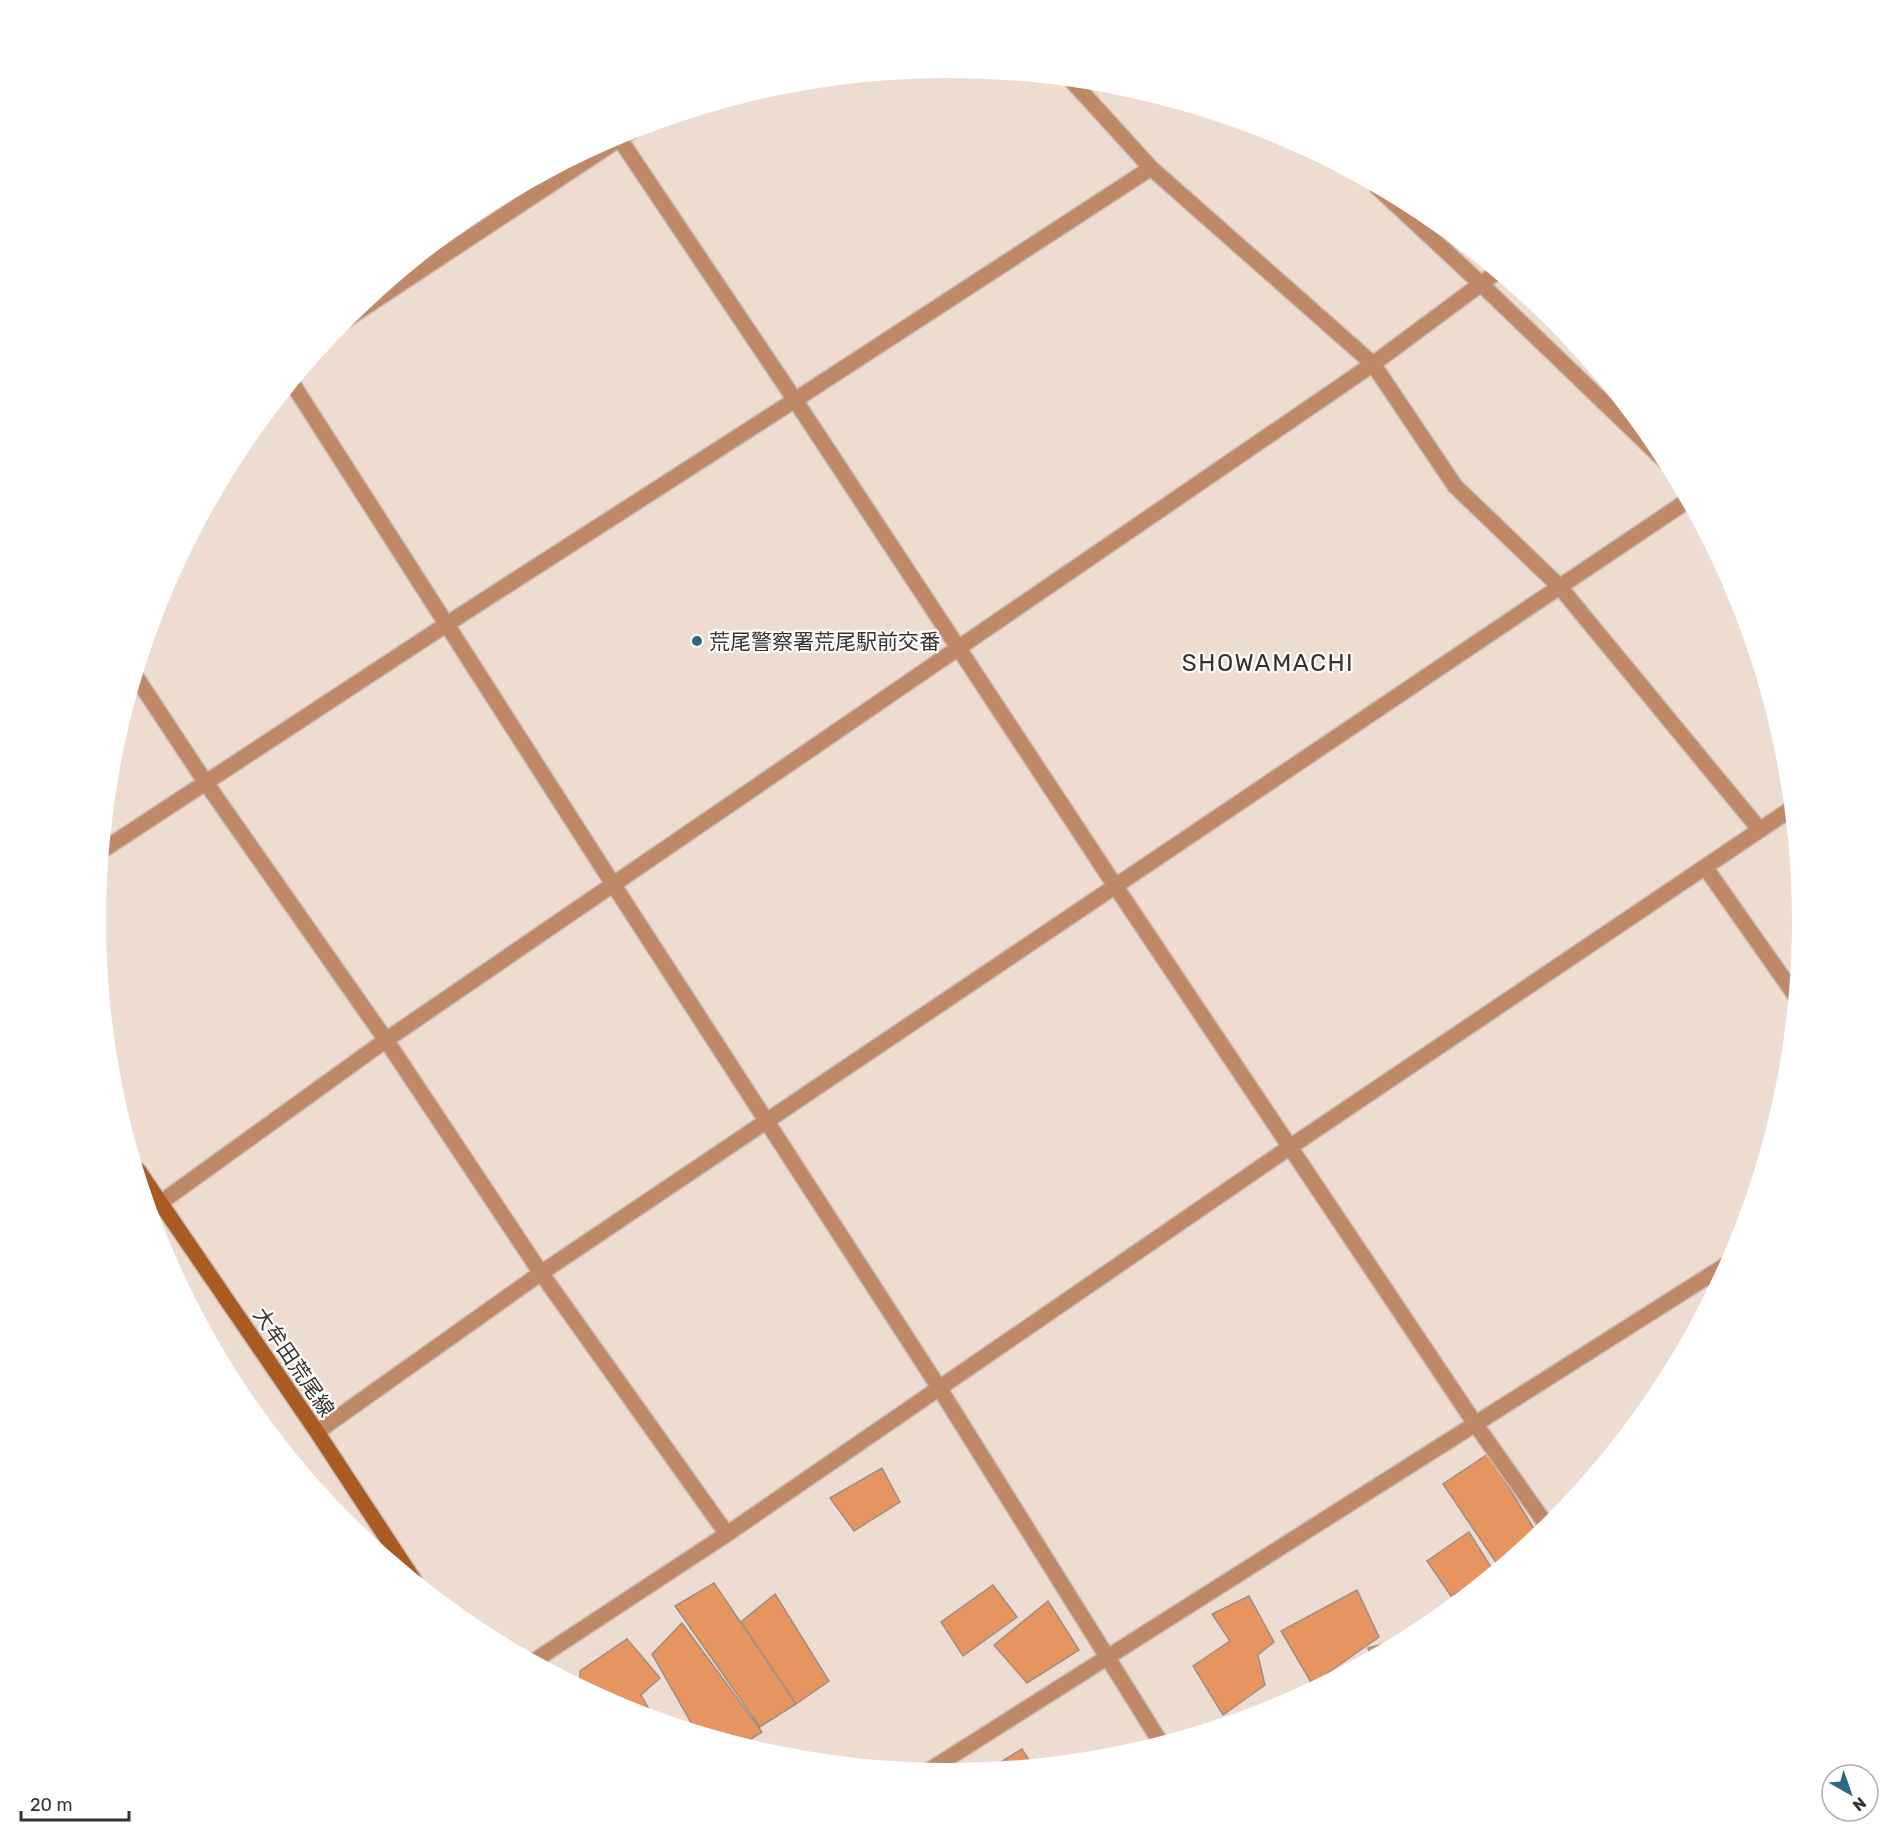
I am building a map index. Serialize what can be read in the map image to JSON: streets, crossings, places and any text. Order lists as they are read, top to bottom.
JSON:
{
  "streets": {
    "main road": ["大牟田荒尾線"]
  },
  "districts": ["SHOWAMACHI"],
  "places": ["荒尾警察署荒尾駅前交番"],
  "scale_bar": "20 m",
  "north": "bottom right"
}
